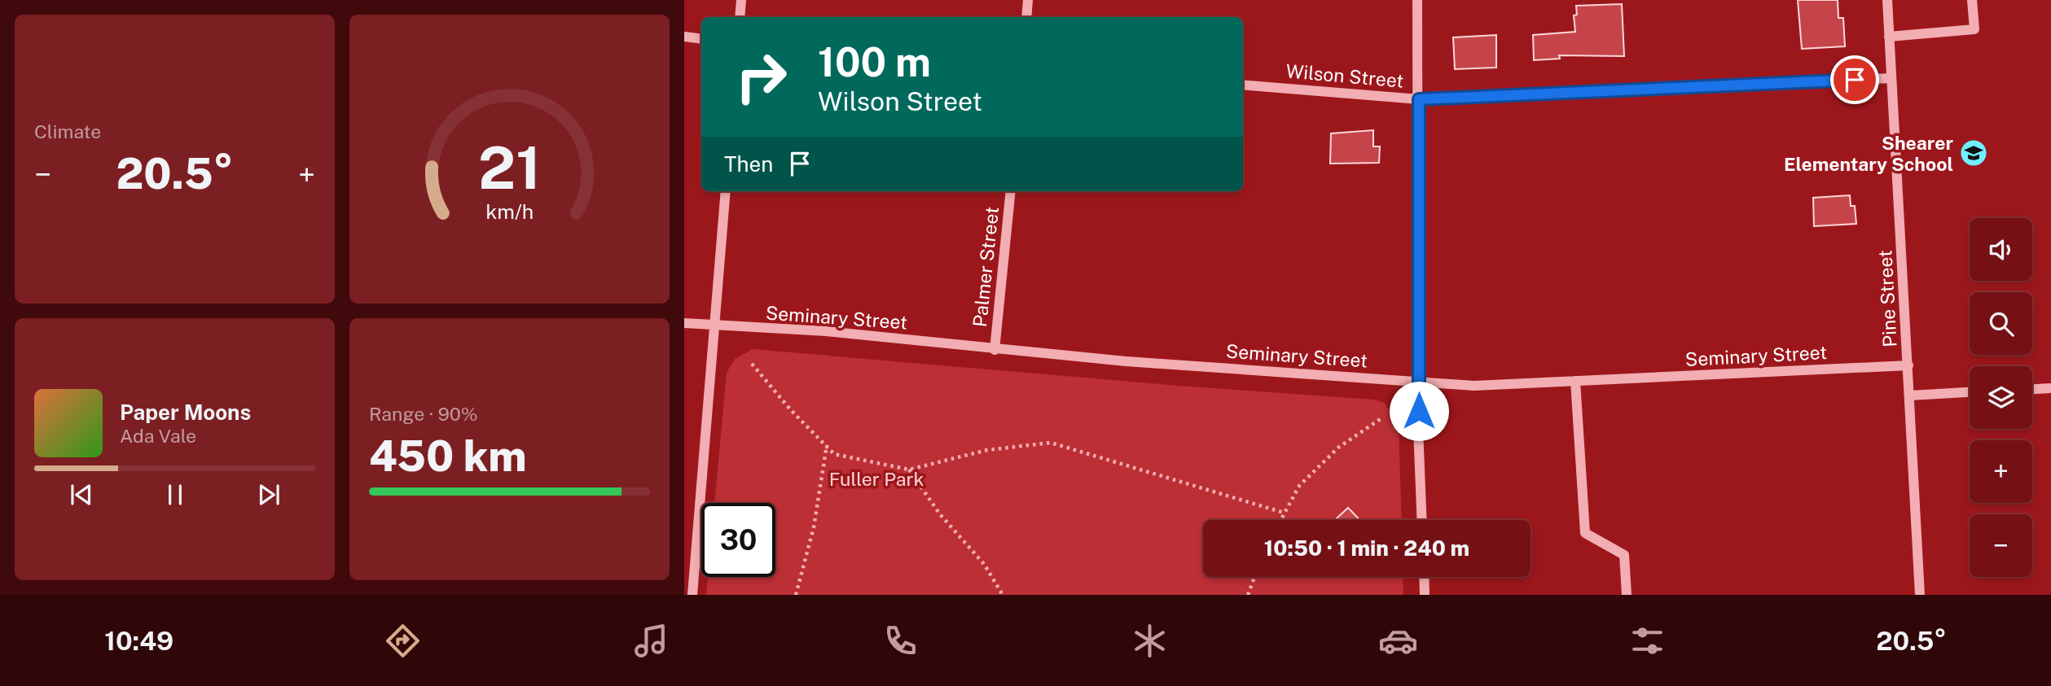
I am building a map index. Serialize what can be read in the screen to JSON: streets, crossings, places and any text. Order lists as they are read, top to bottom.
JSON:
{
  "streets": {
    "street": [
      "Wilson Street",
      "Palmer Street",
      "Pine Street",
      "Seminary Street"
    ]
  },
  "crossings": [
    ["Wilson Street", "Pine Street"],
    ["Palmer Street", "Seminary Street"],
    ["Pine Street", "Seminary Street"]
  ],
  "parks": ["Fuller Park"],
  "places": {
    "school or university": ["Shearer Elementary School"]
  },
  "page": {
    "tile": [
      "Climate",
      ["Range · 90%", "450 km"]
    ],
    "turn": ["100 m", "Wilson Street"],
    "then": "Then",
    "heat": ["−", "20.5°", "+"],
    "map_buttons": ["+", "−"],
    "song": ["Paper Moons", "Ada Vale"],
    "limit": "30",
    "trip": "10:50 · 1 min · 240 m",
    "tabs": ["10:49", "20.5°"],
    "gauge": ["21", "km/h"]
  }
}
